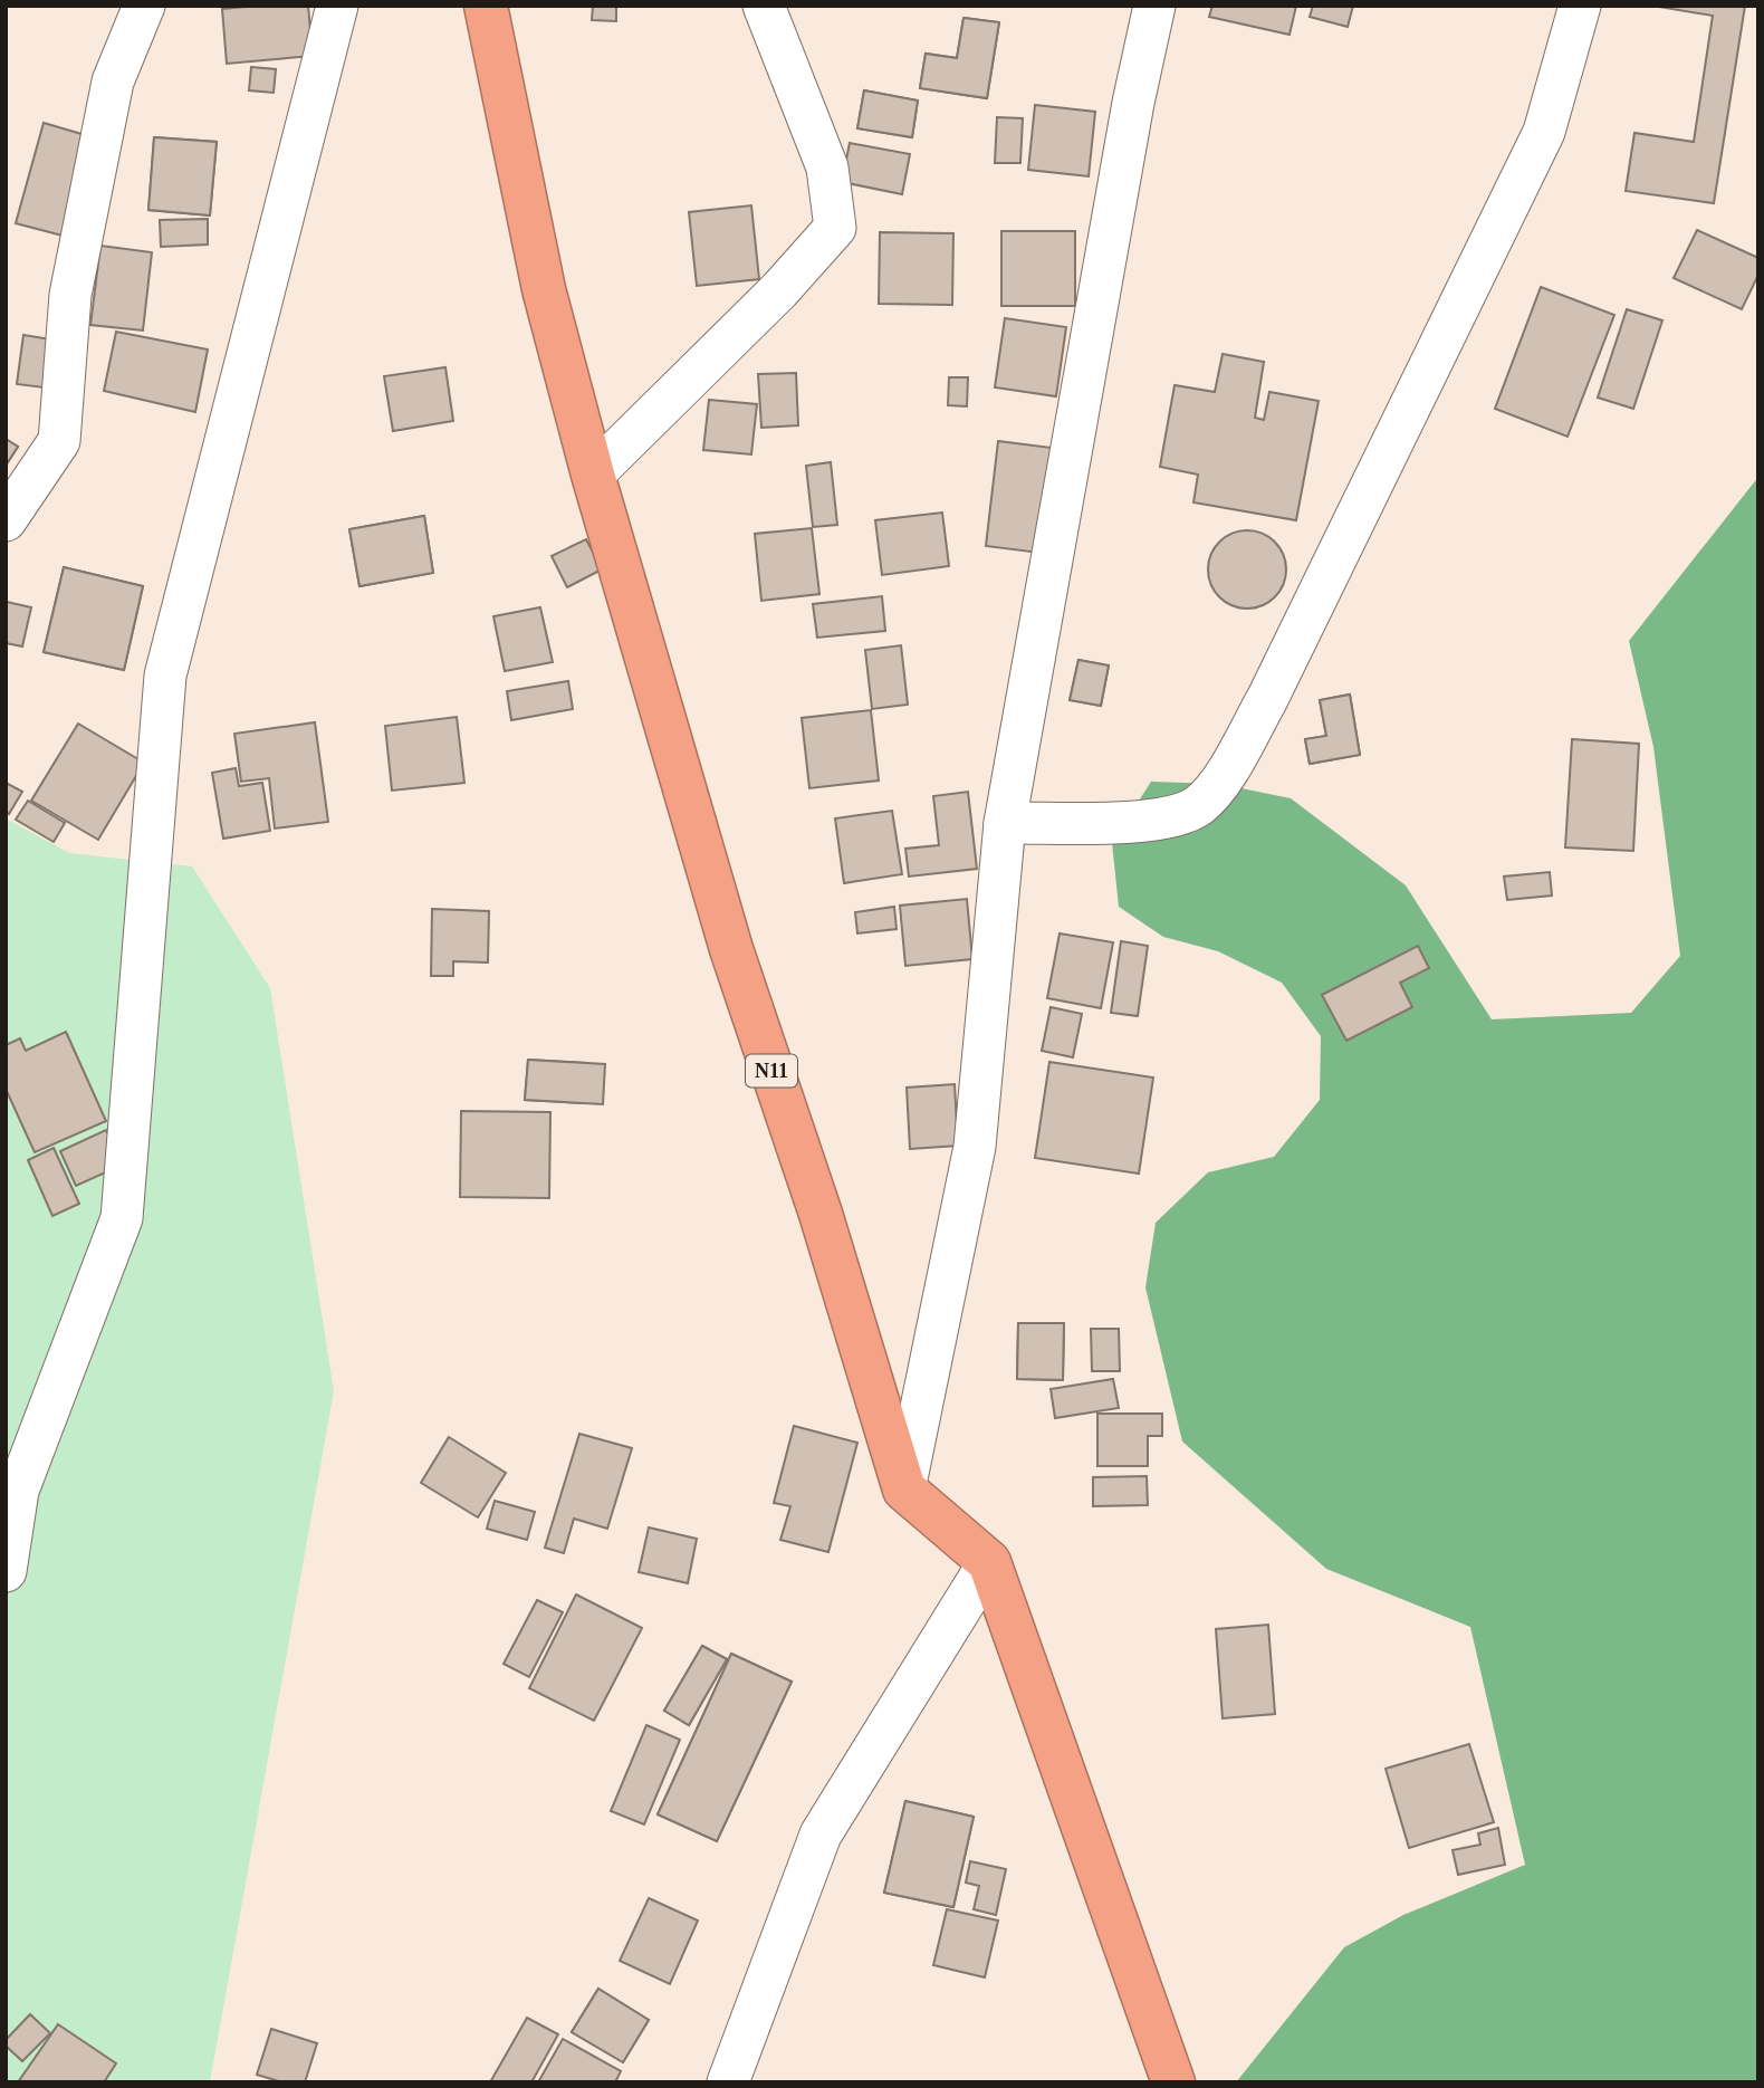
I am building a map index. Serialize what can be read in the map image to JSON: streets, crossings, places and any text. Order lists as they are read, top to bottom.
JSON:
{
  "streets": {
    "highway": ["N11"]
  }
}
